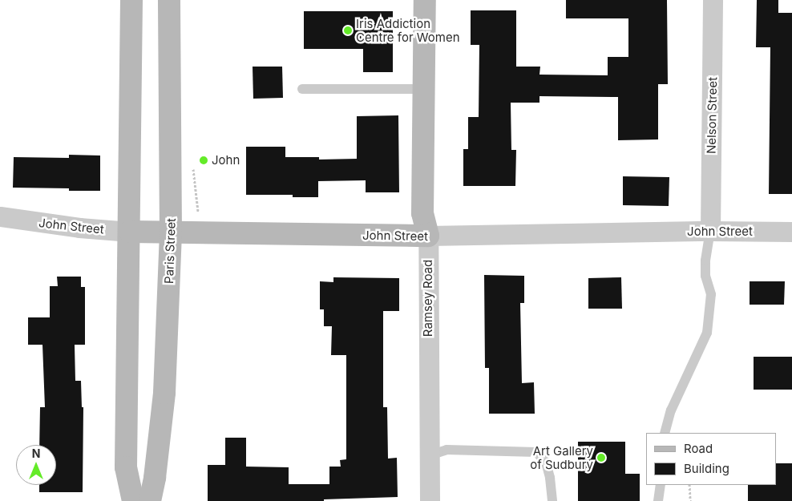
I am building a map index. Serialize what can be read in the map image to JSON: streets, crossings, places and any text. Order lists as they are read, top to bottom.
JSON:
{
  "streets": {
    "main road": ["John Street", "Paris Street", "Ramsey Road"],
    "street": ["Nelson Street"]
  },
  "crossings": [
    ["Nelson Street", "John Street"],
    ["John Street", "Paris Street"],
    ["John Street", "Ramsey Road"]
  ],
  "places": ["Iris Addiction Centre for Women", "John", "Art Gallery of Sudbury"],
  "legend": ["Road", "Building"],
  "north": "top"
}
